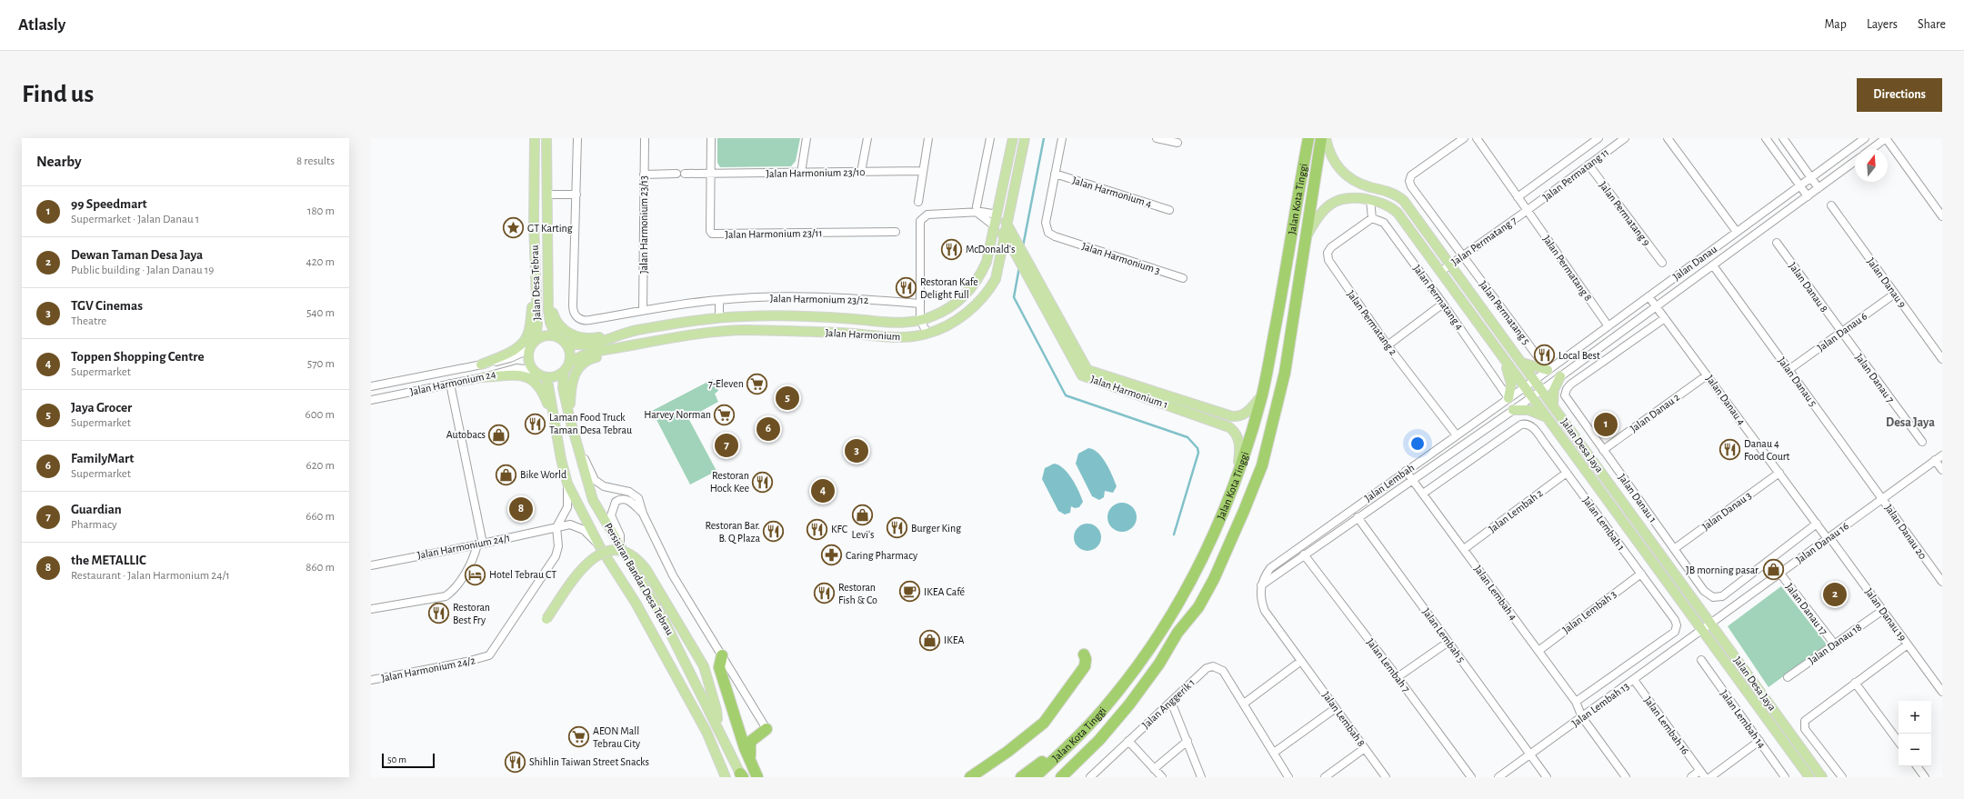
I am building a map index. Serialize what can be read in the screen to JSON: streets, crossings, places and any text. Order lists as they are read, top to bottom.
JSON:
{
  "streets": {
    "highway": ["Jalan Kota Tinggi"],
    "main road": [
      "Jalan Desa Tebrau",
      "Jalan Harmonium",
      "Jalan Harmonium 1",
      "Jalan Desa Jaya",
      "Persisiran Bandar Desa Tebrau"
    ],
    "street": [
      "Jalan Harmonium 23/10",
      "Jalan Permatang 11",
      "Jalan Harmonium 4",
      "Jalan Permatang 9",
      "Jalan Harmonium 23/13",
      "Jalan Harmonium 23/11",
      "Jalan Permatang 7",
      "Jalan Harmonium 3",
      "Jalan Danau",
      "Jalan Permatang 8",
      "Jalan Danau 9",
      "Jalan Danau 8",
      "Jalan Permatang 4",
      "Jalan Harmonium 23/12",
      "Jalan Permatang 5",
      "Jalan Permatang 2",
      "Jalan Danau 6",
      "Jalan Danau 7",
      "Jalan Danau 5",
      "Jalan Harmonium 24",
      "Jalan Danau 4",
      "Jalan Danau 2",
      "Jalan Lembah",
      "Jalan Danau 1",
      "Jalan Lembah 2",
      "Jalan Danau 3",
      "Jalan Lembah 1",
      "Jalan Danau 20",
      "Jalan Danau 16",
      "Jalan Harmonium 24/1",
      "Jalan Lembah 4",
      "Jalan Danau 17",
      "Jalan Lembah 3",
      "Jalan Danau 19",
      "Jalan Lembah 5",
      "Jalan Danau 18",
      "Jalan Lembah 7",
      "Jalan Harmonium 24/2",
      "Jalan Anggerik 1",
      "Jalan Lembah 13",
      "Jalan Lembah 8",
      "Jalan Lembah 14",
      "Jalan Lembah 16"
    ]
  },
  "crossings": [
    ["Jalan Harmonium 23/10", "Jalan Harmonium 23/11"],
    ["Jalan Permatang 11", "Jalan Permatang 9"],
    ["Jalan Permatang 11", "Jalan Permatang 7"],
    ["Jalan Permatang 11", "Jalan Permatang 8"],
    ["Jalan Harmonium 4", "Jalan Harmonium 3"],
    ["Jalan Kota Tinggi", "Jalan Harmonium 1"],
    ["Jalan Kota Tinggi", "Jalan Desa Jaya"],
    ["Jalan Harmonium 23/13", "Jalan Harmonium 23/12"],
    ["Jalan Permatang 7", "Jalan Permatang 8"],
    ["Jalan Permatang 7", "Jalan Permatang 5"],
    ["Jalan Permatang 7", "Jalan Desa Jaya"],
    ["Jalan Danau", "Jalan Permatang 8"],
    ["Jalan Danau", "Jalan Permatang 5"],
    ["Jalan Danau", "Jalan Danau 5"],
    ["Jalan Danau", "Jalan Danau 4"],
    ["Jalan Danau", "Jalan Desa Jaya"],
    ["Jalan Danau", "Jalan Lembah"],
    ["Jalan Desa Tebrau", "Jalan Harmonium"],
    ["Jalan Desa Tebrau", "Jalan Harmonium 24"],
    ["Jalan Desa Tebrau", "Persisiran Bandar Desa Tebrau"],
    ["Jalan Danau 9", "Jalan Danau 6"],
    ["Jalan Danau 8", "Jalan Danau 6"],
    ["Jalan Danau 8", "Jalan Danau 7"],
    ["Jalan Permatang 4", "Jalan Permatang 2"],
    ["Jalan Permatang 4", "Jalan Lembah"],
    ["Jalan Permatang 2", "Jalan Lembah"],
    ["Jalan Danau 6", "Jalan Danau 7"],
    ["Jalan Danau 6", "Jalan Danau 5"],
    ["Jalan Harmonium", "Jalan Harmonium 24"],
    ["Jalan Harmonium", "Jalan Harmonium 1"],
    ["Jalan Harmonium", "Persisiran Bandar Desa Tebrau"],
    ["Jalan Danau 5", "Jalan Danau 20"],
    ["Jalan Danau 5", "Jalan Danau 16"],
    ["Jalan Harmonium 24", "Persisiran Bandar Desa Tebrau"],
    ["Jalan Danau 4", "Jalan Danau 2"],
    ["Jalan Danau 4", "Jalan Danau 1"],
    ["Jalan Danau 4", "Jalan Danau 3"],
    ["Jalan Danau 4", "Jalan Danau 16"],
    ["Jalan Danau 4", "Jalan Danau 19"],
    ["Jalan Danau 2", "Jalan Danau 1"],
    ["Jalan Desa Jaya", "Jalan Lembah"],
    ["Jalan Desa Jaya", "Jalan Danau 16"],
    ["Jalan Desa Jaya", "Jalan Lembah 13"],
    ["Jalan Lembah", "Jalan Lembah 4"],
    ["Jalan Lembah", "Jalan Lembah 5"],
    ["Jalan Lembah", "Jalan Lembah 7"],
    ["Jalan Danau 1", "Jalan Danau 3"],
    ["Jalan Lembah 2", "Jalan Lembah 1"],
    ["Jalan Lembah 2", "Jalan Lembah 4"],
    ["Jalan Lembah 1", "Jalan Lembah 4"],
    ["Jalan Lembah 1", "Jalan Lembah 3"],
    ["Jalan Danau 20", "Jalan Danau 16"],
    ["Jalan Danau 16", "Jalan Danau 17"],
    ["Jalan Danau 16", "Jalan Danau 19"],
    ["Jalan Danau 16", "Jalan Lembah 13"],
    ["Jalan Harmonium 24/1", "Persisiran Bandar Desa Tebrau"],
    ["Jalan Harmonium 24/1", "Jalan Harmonium 24/2"],
    ["Jalan Lembah 4", "Jalan Lembah 3"],
    ["Jalan Lembah 4", "Jalan Lembah 13"],
    ["Jalan Danau 17", "Jalan Danau 18"],
    ["Jalan Danau 19", "Jalan Danau 18"],
    ["Jalan Lembah 5", "Jalan Lembah 13"],
    ["Jalan Lembah 13", "Jalan Lembah 16"]
  ],
  "districts": ["Desa Jaya"],
  "places": {
    "place": ["GT Karting"],
    "restaurant": [
      "McDonald's",
      "Restoran Kafe Delight Full",
      "Local Best",
      "Laman Food Truck Taman Desa Tebrau",
      "Danau 4 Food Court",
      "Restoran Hock Kee",
      "Burger King",
      "KFC",
      "Restoran Bar. B. Q Plaza",
      "Restoran Fish & Co",
      "Restoran Best Fry",
      "Shihlin Taiwan Street Snacks"
    ],
    "supermarket": ["7-Eleven", "Harvey Norman", "AEON Mall Tebrau City"],
    "shop": [
      "Autobacs",
      "Bike World",
      "Levi's",
      "JB morning pasar",
      "IKEA"
    ],
    "pharmacy": ["Caring Pharmacy"],
    "hotel": ["Hotel Tebrau CT"],
    "cafe": ["IKEA Café"]
  },
  "scale_bar": "50 m",
  "north": "top",
  "page": {
    "header": "Atlasly",
    "nav": ["Map", "Layers", "Share"],
    "buttons": "Directions",
    "title": "Find us",
    "heading": ["Nearby", "8 results"],
    "list": [
      {
        "mark": "1",
        "name": "99 Speedmart",
        "note": "Supermarket · Jalan Danau 1",
        "value": "180 m"
      },
      {
        "mark": "2",
        "name": "Dewan Taman Desa Jaya",
        "note": "Public building · Jalan Danau 19",
        "value": "420 m"
      },
      {
        "mark": "3",
        "name": "TGV Cinemas",
        "note": "Theatre",
        "value": "540 m"
      },
      {
        "mark": "4",
        "name": "Toppen Shopping Centre",
        "note": "Supermarket",
        "value": "570 m"
      },
      {
        "mark": "5",
        "name": "Jaya Grocer",
        "note": "Supermarket",
        "value": "600 m"
      },
      {
        "mark": "6",
        "name": "FamilyMart",
        "note": "Supermarket",
        "value": "620 m"
      },
      {
        "mark": "7",
        "name": "Guardian",
        "note": "Pharmacy",
        "value": "660 m"
      },
      {
        "mark": "8",
        "name": "the METALLIC",
        "note": "Restaurant · Jalan Harmonium 24/1",
        "value": "860 m"
      }
    ],
    "pins": [
      "5",
      "1",
      "6",
      "7",
      "3",
      "4",
      "8",
      "2"
    ],
    "map_buttons": ["+", "−"],
    "scale": "50 m"
  }
}
